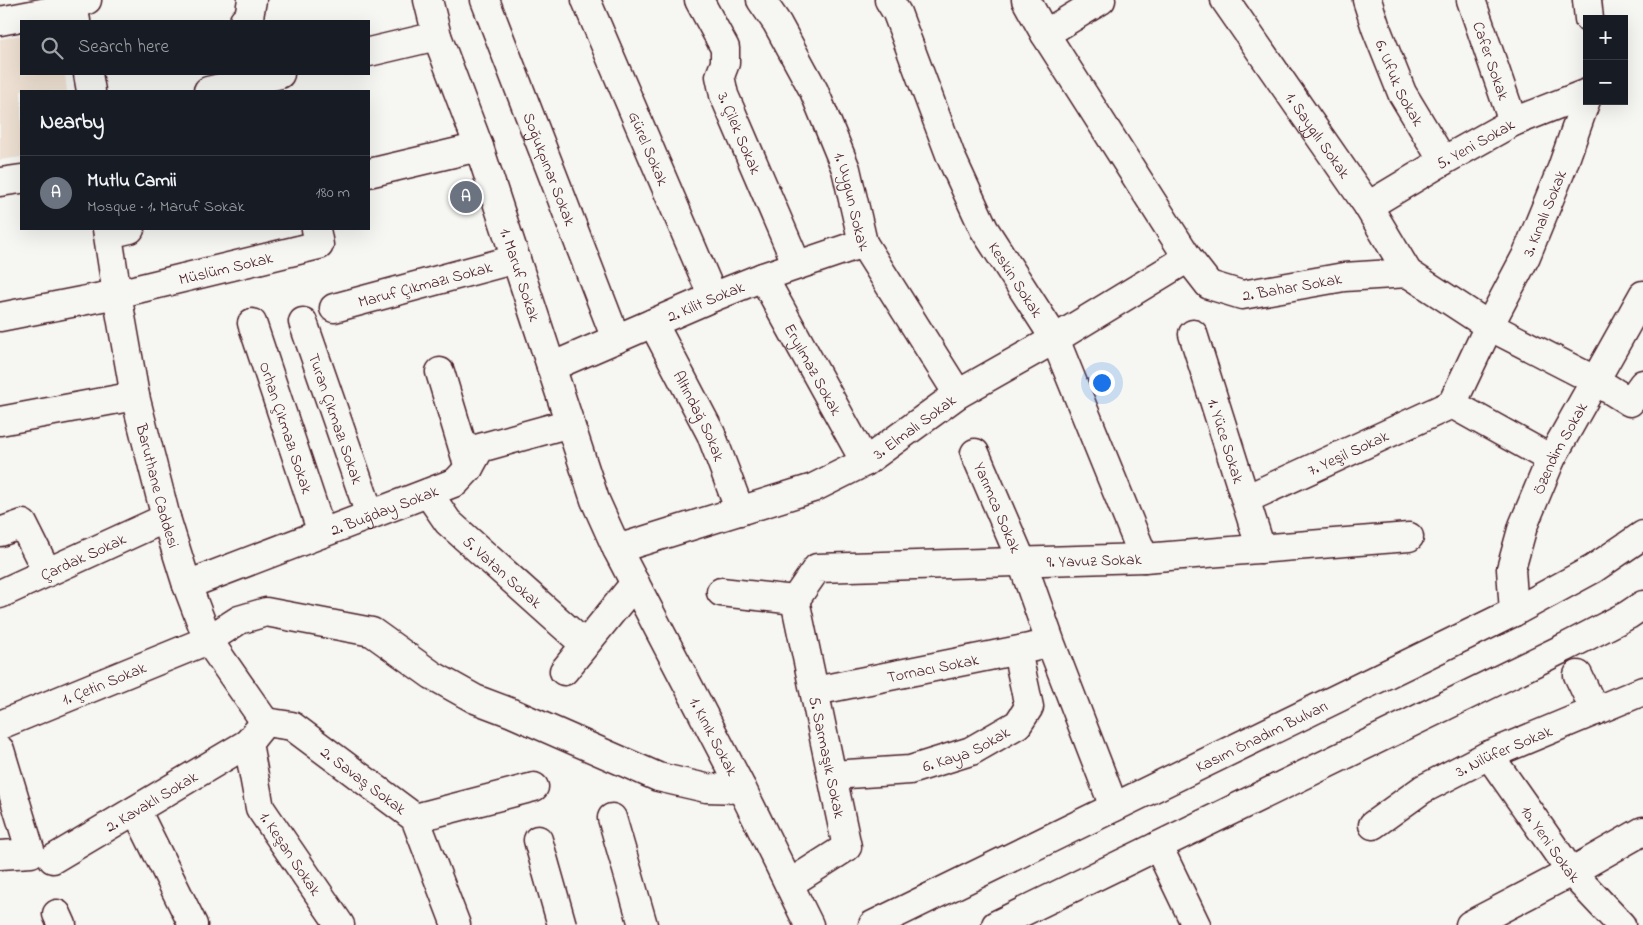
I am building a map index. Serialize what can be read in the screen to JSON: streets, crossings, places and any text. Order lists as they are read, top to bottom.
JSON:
{
  "streets": {
    "street": [
      "Cafer Sokak",
      "6. Ufuk Sokak",
      "3. Çilek Sokak",
      "1. Saygılı Sokak",
      "5. Yeni Sokak",
      "Gürel Sokak",
      "Soğukpınar Sokak",
      "1. Uygun Sokak",
      "3. Kınalı Sokak",
      "Müslüm Sokak",
      "1. Maruf Sokak",
      "Keskin Sokak",
      "Maruf Çıkmazı Sokak",
      "2. Bahar Sokak",
      "2. Kilit Sokak",
      "Eryılmaz Sokak",
      "Altındağ Sokak",
      "Turan Çıkmazı Sokak",
      "3. Elmalı Sokak",
      "Orhan Çıkmazı Sokak",
      "1. Yüce Sokak",
      "Özendim Sokak",
      "7. Yeşil Sokak",
      "Baruthane Caddesi",
      "Yarımca Sokak",
      "2. Buğday Sokak",
      "Çardak Sokak",
      "9. Yavuz Sokak",
      "5. Vatan Sokak",
      "Tornacı Sokak",
      "1. Çetin Sokak",
      "Kasım Önadım Bulvarı",
      "1. Kınık Sokak",
      "6. Kaya Sokak",
      "3. Nilüfer Sokak",
      "5. Sarmaşık Sokak",
      "2. Savaş Sokak",
      "2. Kavaklı Sokak",
      "10. Yeni Sokak",
      "1. Keşan Sokak"
    ]
  },
  "crossings": [
    ["Cafer Sokak", "5. Yeni Sokak"],
    ["6. Ufuk Sokak", "5. Yeni Sokak"],
    ["3. Çilek Sokak", "2. Kilit Sokak"],
    ["1. Saygılı Sokak", "5. Yeni Sokak"],
    ["1. Saygılı Sokak", "2. Bahar Sokak"],
    ["Gürel Sokak", "2. Kilit Sokak"],
    ["Soğukpınar Sokak", "2. Kilit Sokak"],
    ["1. Uygun Sokak", "2. Kilit Sokak"],
    ["1. Uygun Sokak", "3. Elmalı Sokak"],
    ["Müslüm Sokak", "Baruthane Caddesi"],
    ["1. Maruf Sokak", "Maruf Çıkmazı Sokak"],
    ["1. Maruf Sokak", "2. Kilit Sokak"],
    ["1. Maruf Sokak", "3. Elmalı Sokak"],
    ["1. Maruf Sokak", "2. Buğday Sokak"],
    ["1. Maruf Sokak", "1. Kınık Sokak"],
    ["Keskin Sokak", "3. Elmalı Sokak"],
    ["Keskin Sokak", "9. Yavuz Sokak"],
    ["2. Bahar Sokak", "3. Elmalı Sokak"],
    ["2. Kilit Sokak", "Eryılmaz Sokak"],
    ["2. Kilit Sokak", "Altındağ Sokak"],
    ["Eryılmaz Sokak", "3. Elmalı Sokak"],
    ["Altındağ Sokak", "3. Elmalı Sokak"],
    ["Turan Çıkmazı Sokak", "2. Buğday Sokak"],
    ["3. Elmalı Sokak", "1. Kınık Sokak"],
    ["Orhan Çıkmazı Sokak", "2. Buğday Sokak"],
    ["1. Yüce Sokak", "7. Yeşil Sokak"],
    ["1. Yüce Sokak", "9. Yavuz Sokak"],
    ["Özendim Sokak", "Kasım Önadım Bulvarı"],
    ["Baruthane Caddesi", "2. Buğday Sokak"],
    ["Baruthane Caddesi", "Çardak Sokak"],
    ["Baruthane Caddesi", "1. Çetin Sokak"],
    ["Baruthane Caddesi", "2. Savaş Sokak"],
    ["Yarımca Sokak", "9. Yavuz Sokak"],
    ["Yarımca Sokak", "Tornacı Sokak"],
    ["Yarımca Sokak", "Kasım Önadım Bulvarı"],
    ["2. Buğday Sokak", "5. Vatan Sokak"],
    ["9. Yavuz Sokak", "5. Sarmaşık Sokak"],
    ["Tornacı Sokak", "6. Kaya Sokak"],
    ["Tornacı Sokak", "5. Sarmaşık Sokak"],
    ["1. Çetin Sokak", "1. Kınık Sokak"],
    ["1. Kınık Sokak", "5. Sarmaşık Sokak"],
    ["6. Kaya Sokak", "5. Sarmaşık Sokak"],
    ["3. Nilüfer Sokak", "10. Yeni Sokak"],
    ["2. Kavaklı Sokak", "1. Keşan Sokak"]
  ],
  "page": {
    "map_buttons": ["+", "−"],
    "search": "Search here",
    "heading": "Nearby",
    "list": [
      {
        "mark": "A",
        "name": "Mutlu Camii",
        "note": "Mosque · 1. Maruf Sokak",
        "value": "180 m"
      }
    ],
    "pins": "A"
  }
}
